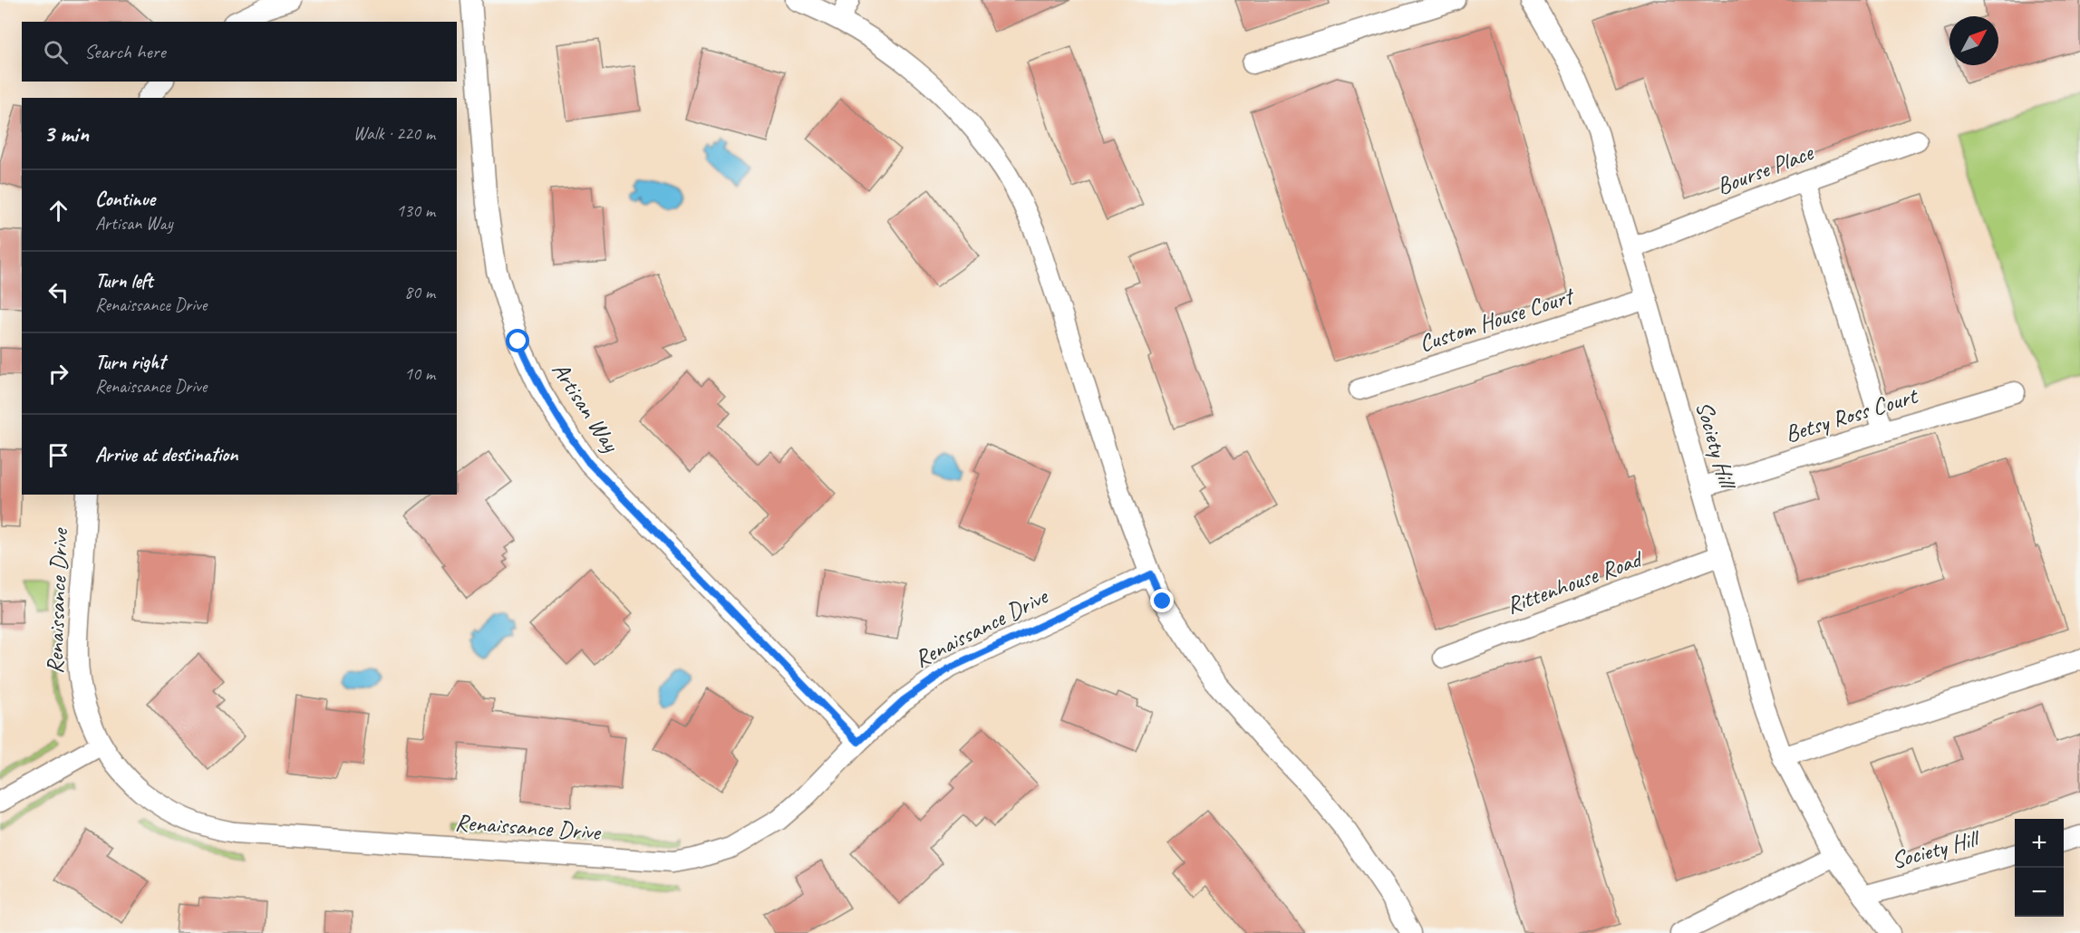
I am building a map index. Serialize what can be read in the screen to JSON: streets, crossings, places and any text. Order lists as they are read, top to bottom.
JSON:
{
  "streets": {
    "street": [
      "Bourse Place",
      "Custom House Court",
      "Artisan Way",
      "Betsy Ross Court",
      "Society Hill",
      "Rittenhouse Road",
      "Renaissance Drive"
    ]
  },
  "crossings": [
    ["Bourse Place", "Society Hill"],
    ["Custom House Court", "Society Hill"],
    ["Artisan Way", "Renaissance Drive"],
    ["Betsy Ross Court", "Society Hill"],
    ["Society Hill", "Rittenhouse Road"]
  ],
  "north": "top right",
  "page": {
    "search": "Search here",
    "heading": ["3 min", "Walk · 220 m"],
    "list": [
      ["Continue", "Artisan Way", "130 m"],
      ["Turn left", "Renaissance Drive", "80 m"],
      ["Turn right", "Renaissance Drive", "10 m"],
      "Arrive at destination"
    ],
    "map_buttons": ["+", "−"]
  }
}
